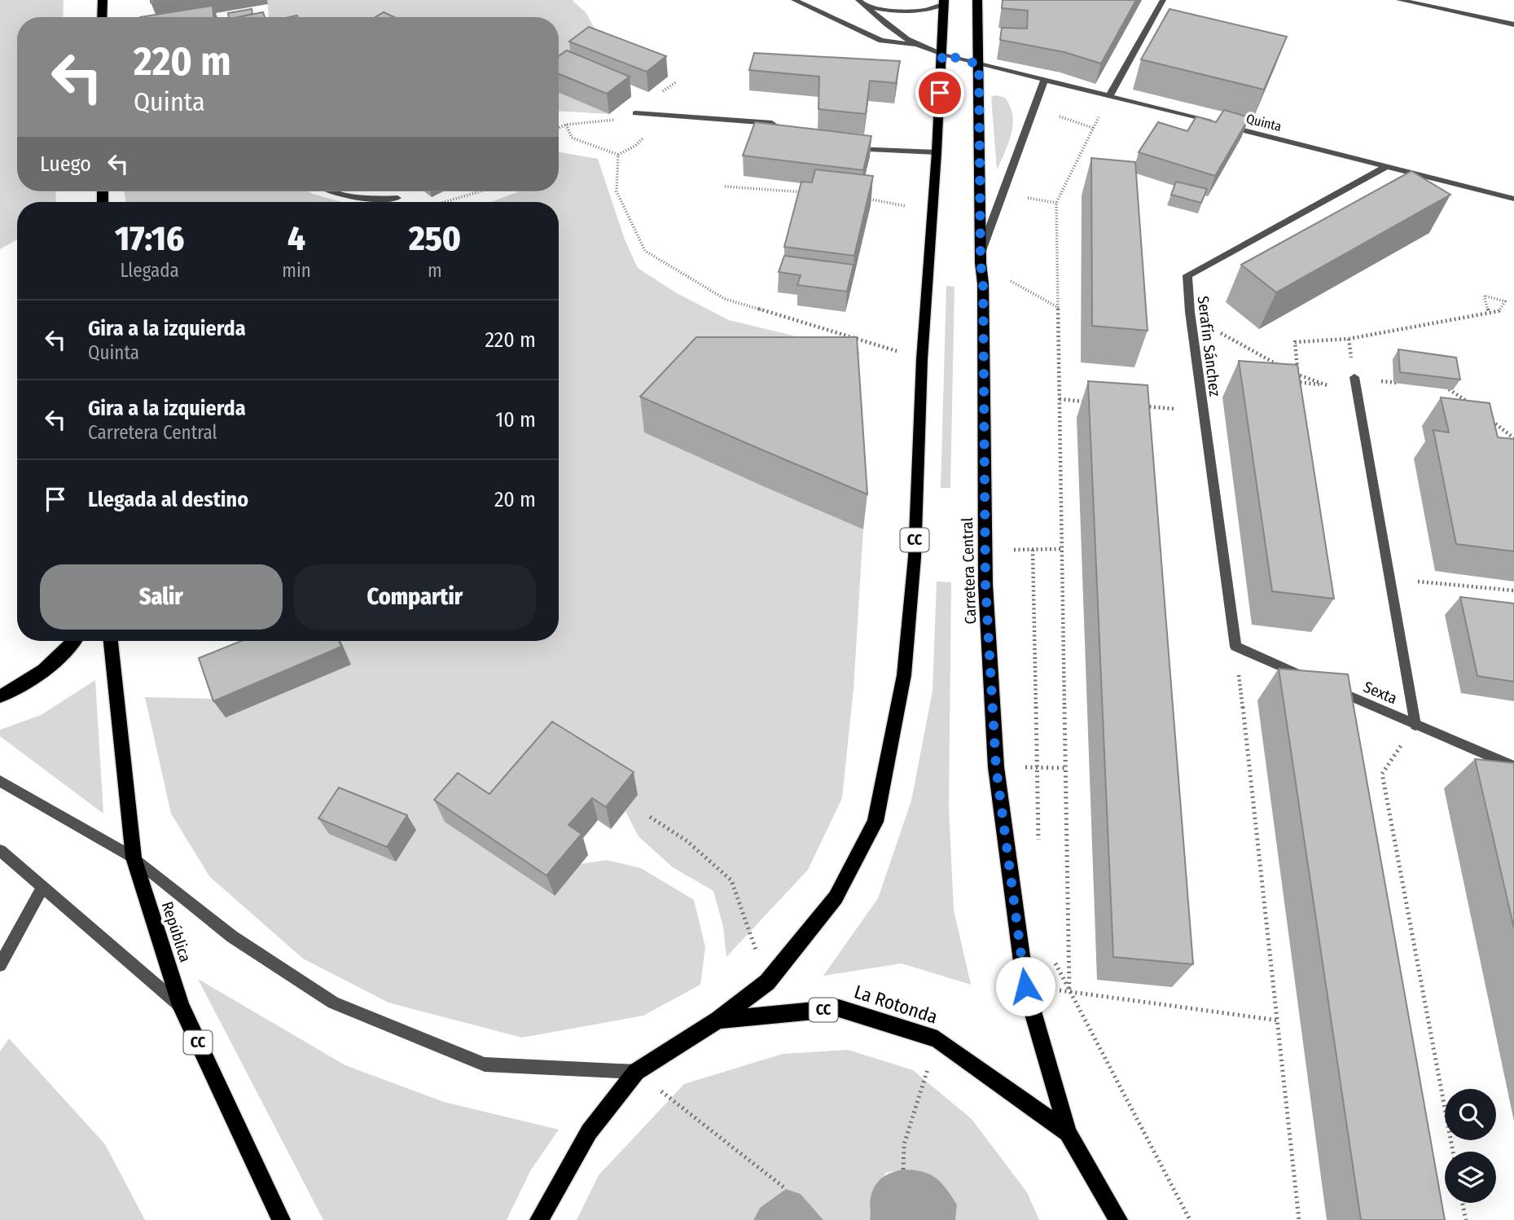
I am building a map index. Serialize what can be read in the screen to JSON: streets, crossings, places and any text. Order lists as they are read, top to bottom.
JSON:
{
  "streets": {
    "main road": [
      "CC",
      "Carretera Central",
      "República",
      "La Rotonda"
    ],
    "street": ["Quinta", "Serafín Sánchez", "Sexta"]
  },
  "crossings": [
    ["Quinta", "Serafín Sánchez"],
    ["Quinta", "CC"],
    ["Quinta", "Carretera Central"],
    ["Serafín Sánchez", "Sexta"],
    ["CC", "La Rotonda"],
    ["Carretera Central", "La Rotonda"]
  ],
  "page": {
    "turn": ["220 m", "Quinta"],
    "then": "Luego",
    "eta": [
      "17:16",
      "Llegada",
      "4",
      "min",
      "250",
      "m"
    ],
    "list": [
      {
        "name": "Gira a la izquierda",
        "note": "Quinta",
        "value": "220 m"
      },
      {
        "name": "Gira a la izquierda",
        "note": "Carretera Central",
        "value": "10 m"
      },
      {
        "name": "Llegada al destino",
        "value": "20 m"
      }
    ],
    "buttons": ["Salir", "Compartir"]
  }
}
